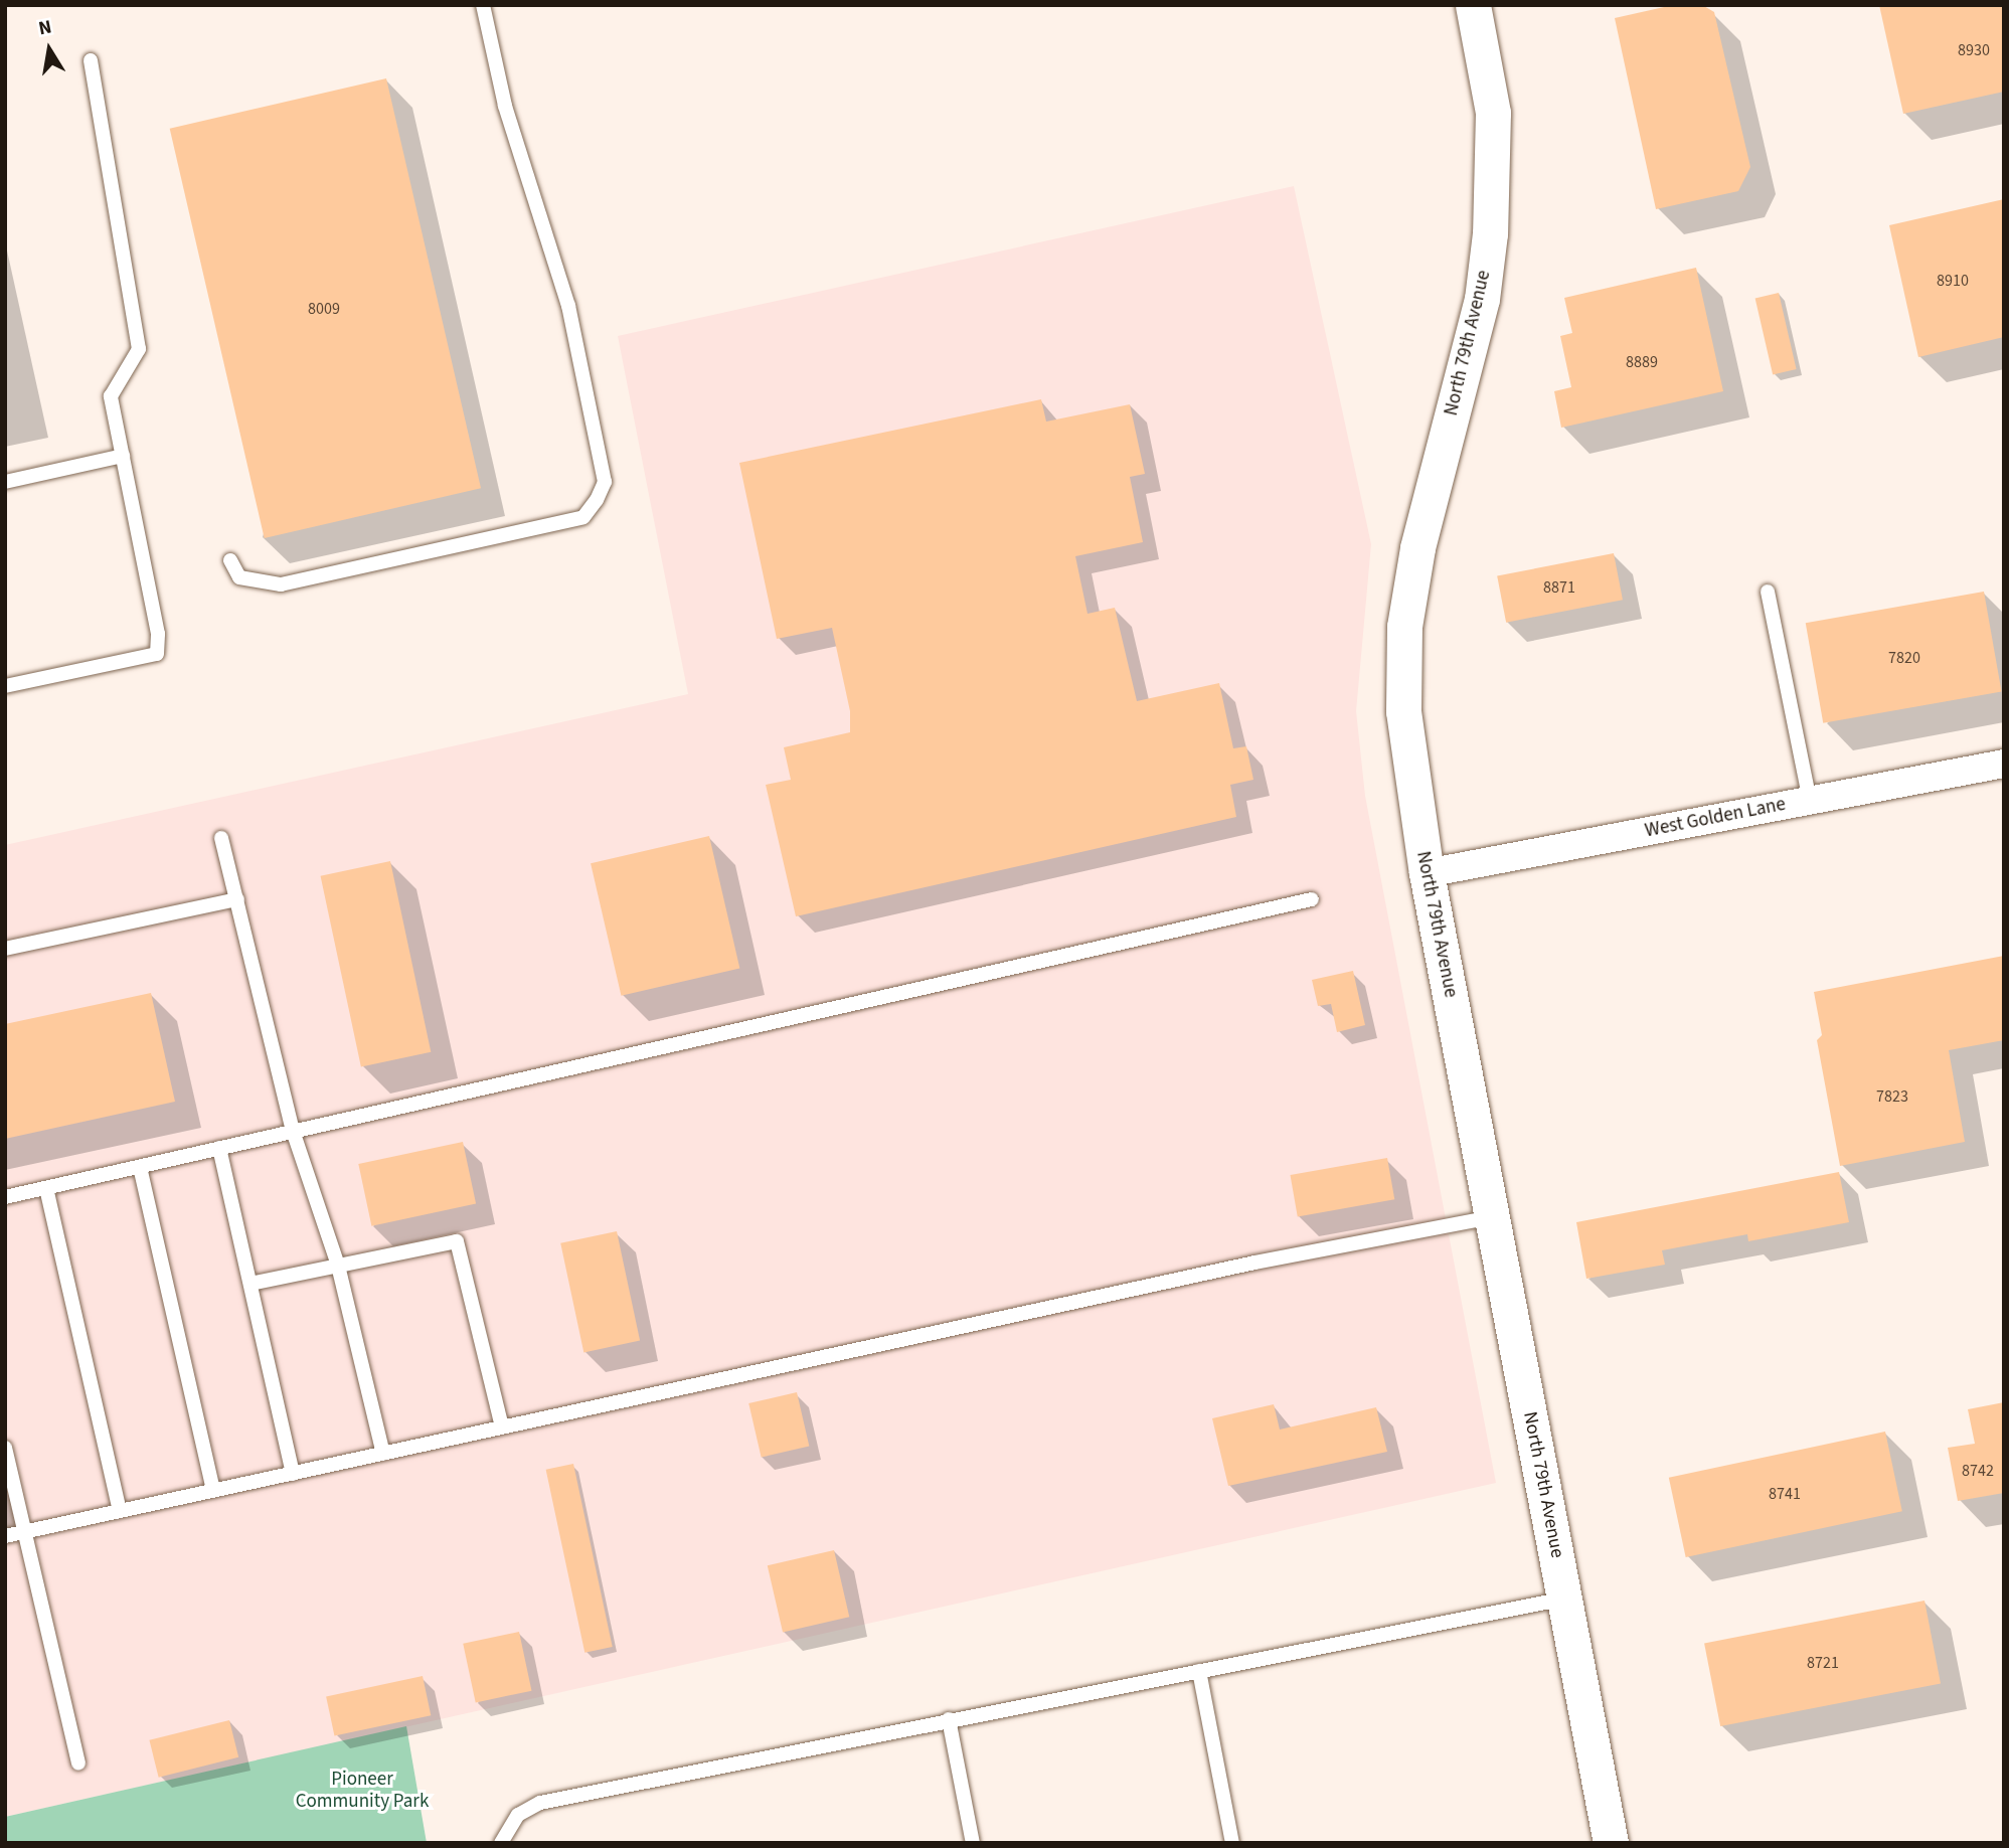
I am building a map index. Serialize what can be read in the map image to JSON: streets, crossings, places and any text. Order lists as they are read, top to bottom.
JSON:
{
  "streets": {
    "street": ["North 79th Avenue", "West Golden Lane"]
  },
  "crossings": [
    ["North 79th Avenue", "West Golden Lane"]
  ],
  "parks": ["Pioneer Community Park"],
  "house_numbers": [
    "8930",
    "8910",
    "8009",
    "8889",
    "8871",
    "7820",
    "7823",
    "8742",
    "8741",
    "8721"
  ],
  "north": "top"
}
